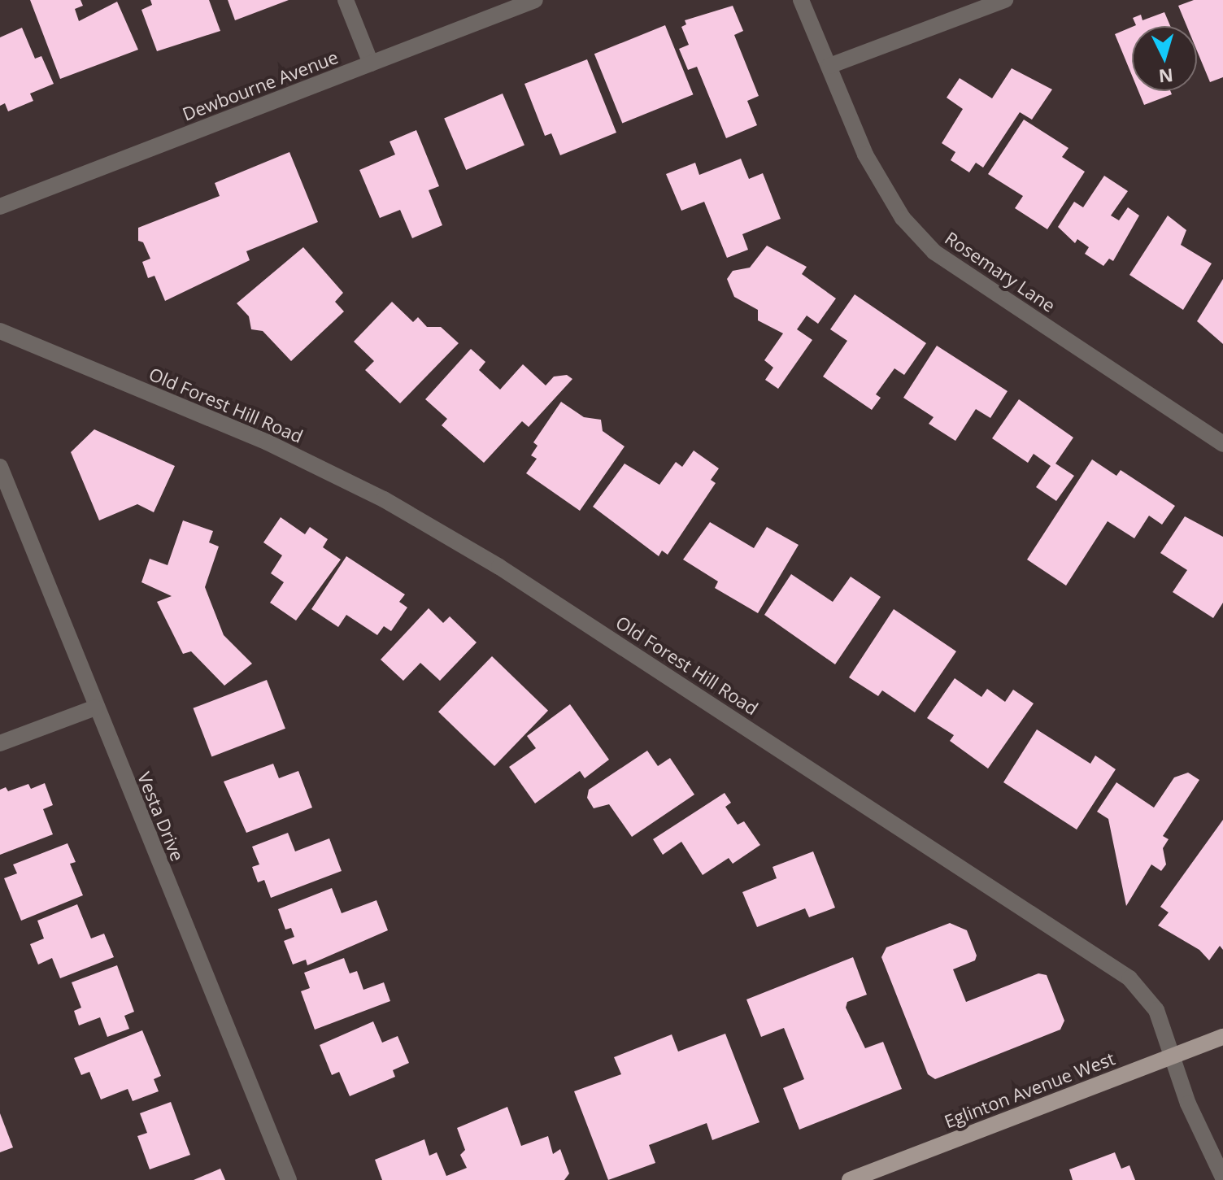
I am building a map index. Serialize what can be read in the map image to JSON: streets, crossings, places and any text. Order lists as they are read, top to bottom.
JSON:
{
  "streets": {
    "main road": ["Eglinton Avenue West"],
    "street": [
      "Dewbourne Avenue",
      "Rosemary Lane",
      "Old Forest Hill Road",
      "Vesta Drive"
    ]
  },
  "crossings": [
    ["Old Forest Hill Road", "Eglinton Avenue West"]
  ],
  "north": "bottom"
}
